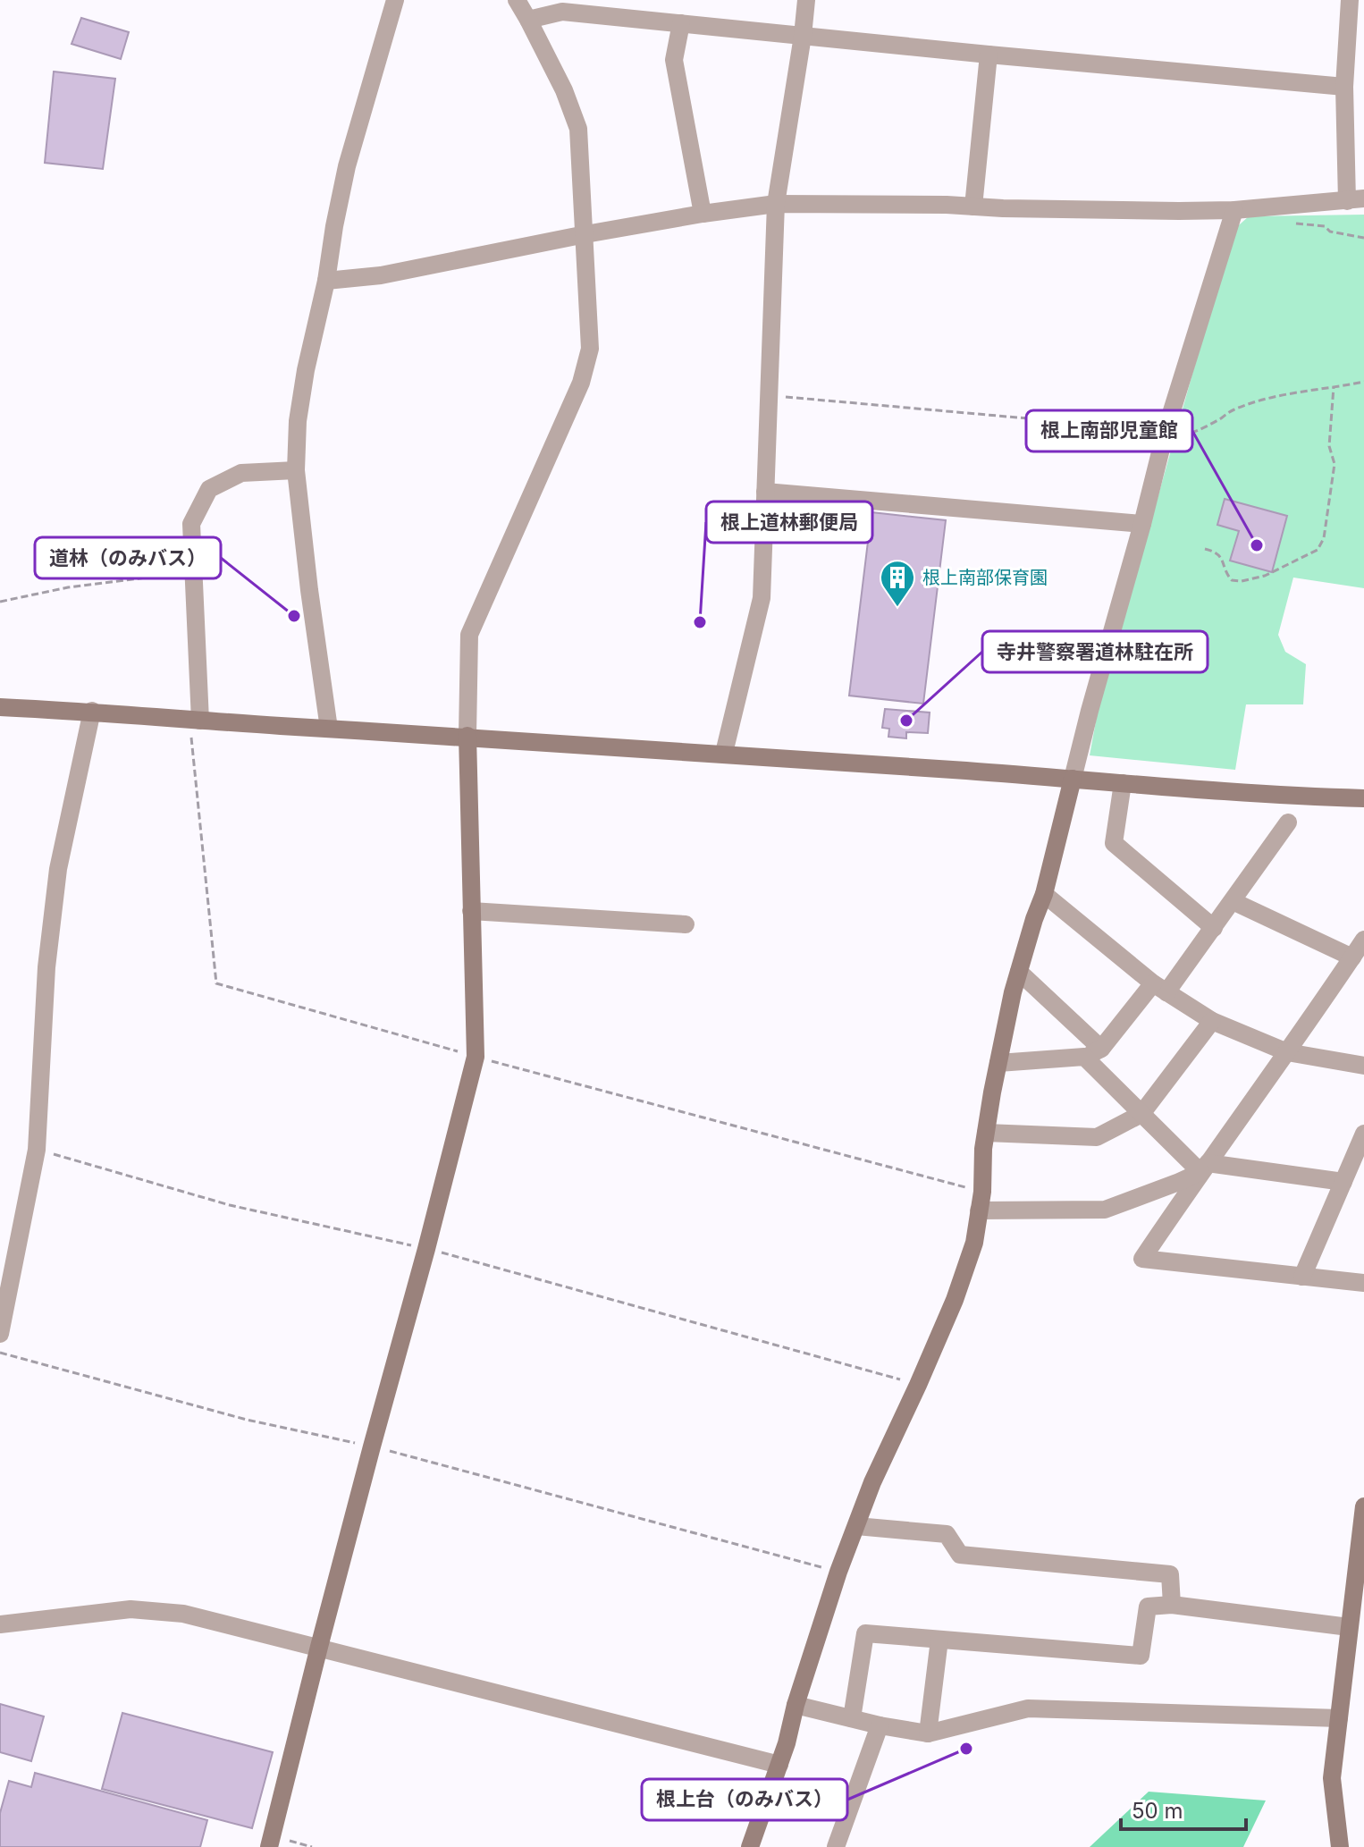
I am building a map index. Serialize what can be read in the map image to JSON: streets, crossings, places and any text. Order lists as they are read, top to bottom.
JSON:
{
  "places": {
    "other": [
      "根上南部児童館",
      "道林（のみバス）",
      "根上道林郵便局",
      "寺井警察署道林駐在所",
      "根上台（のみバス）"
    ],
    "building": ["根上南部保育園"]
  },
  "scale_bar": "50 m"
}
